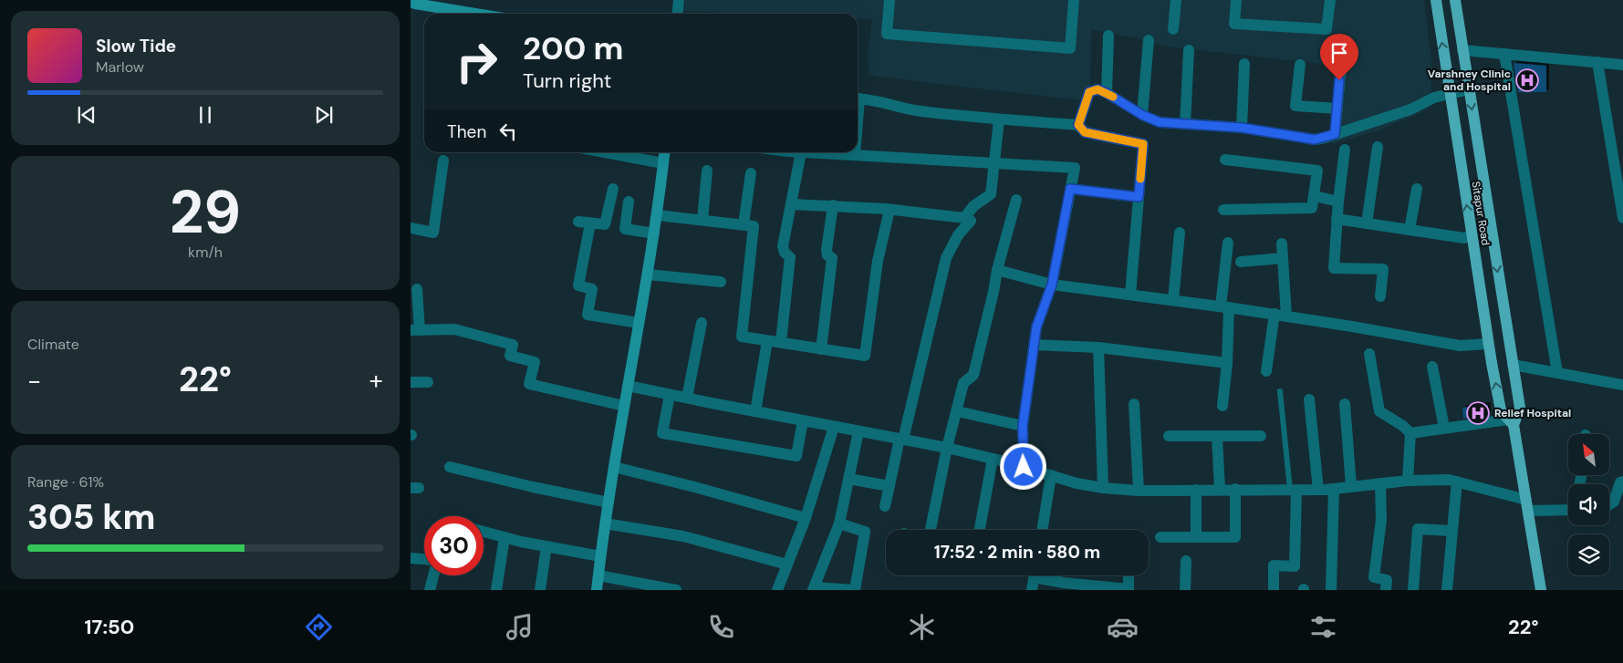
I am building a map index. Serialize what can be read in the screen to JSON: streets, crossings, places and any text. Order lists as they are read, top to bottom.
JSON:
{
  "streets": {
    "main road": ["Sitapur Road"]
  },
  "places": {
    "hospital": ["Varshney Clinic and Hospital", "Relief Hospital"]
  },
  "north": "top left",
  "page": {
    "turn": ["200 m", "Turn right"],
    "song": ["Slow Tide", "Marlow"],
    "then": "Then",
    "tile": [
      ["29", "km/h"],
      "Climate",
      ["Range · 61%", "305 km"]
    ],
    "heat": ["−", "22°", "+"],
    "limit": "30",
    "trip": "17:52 · 2 min · 580 m",
    "tabs": ["17:50", "22°"]
  }
}
